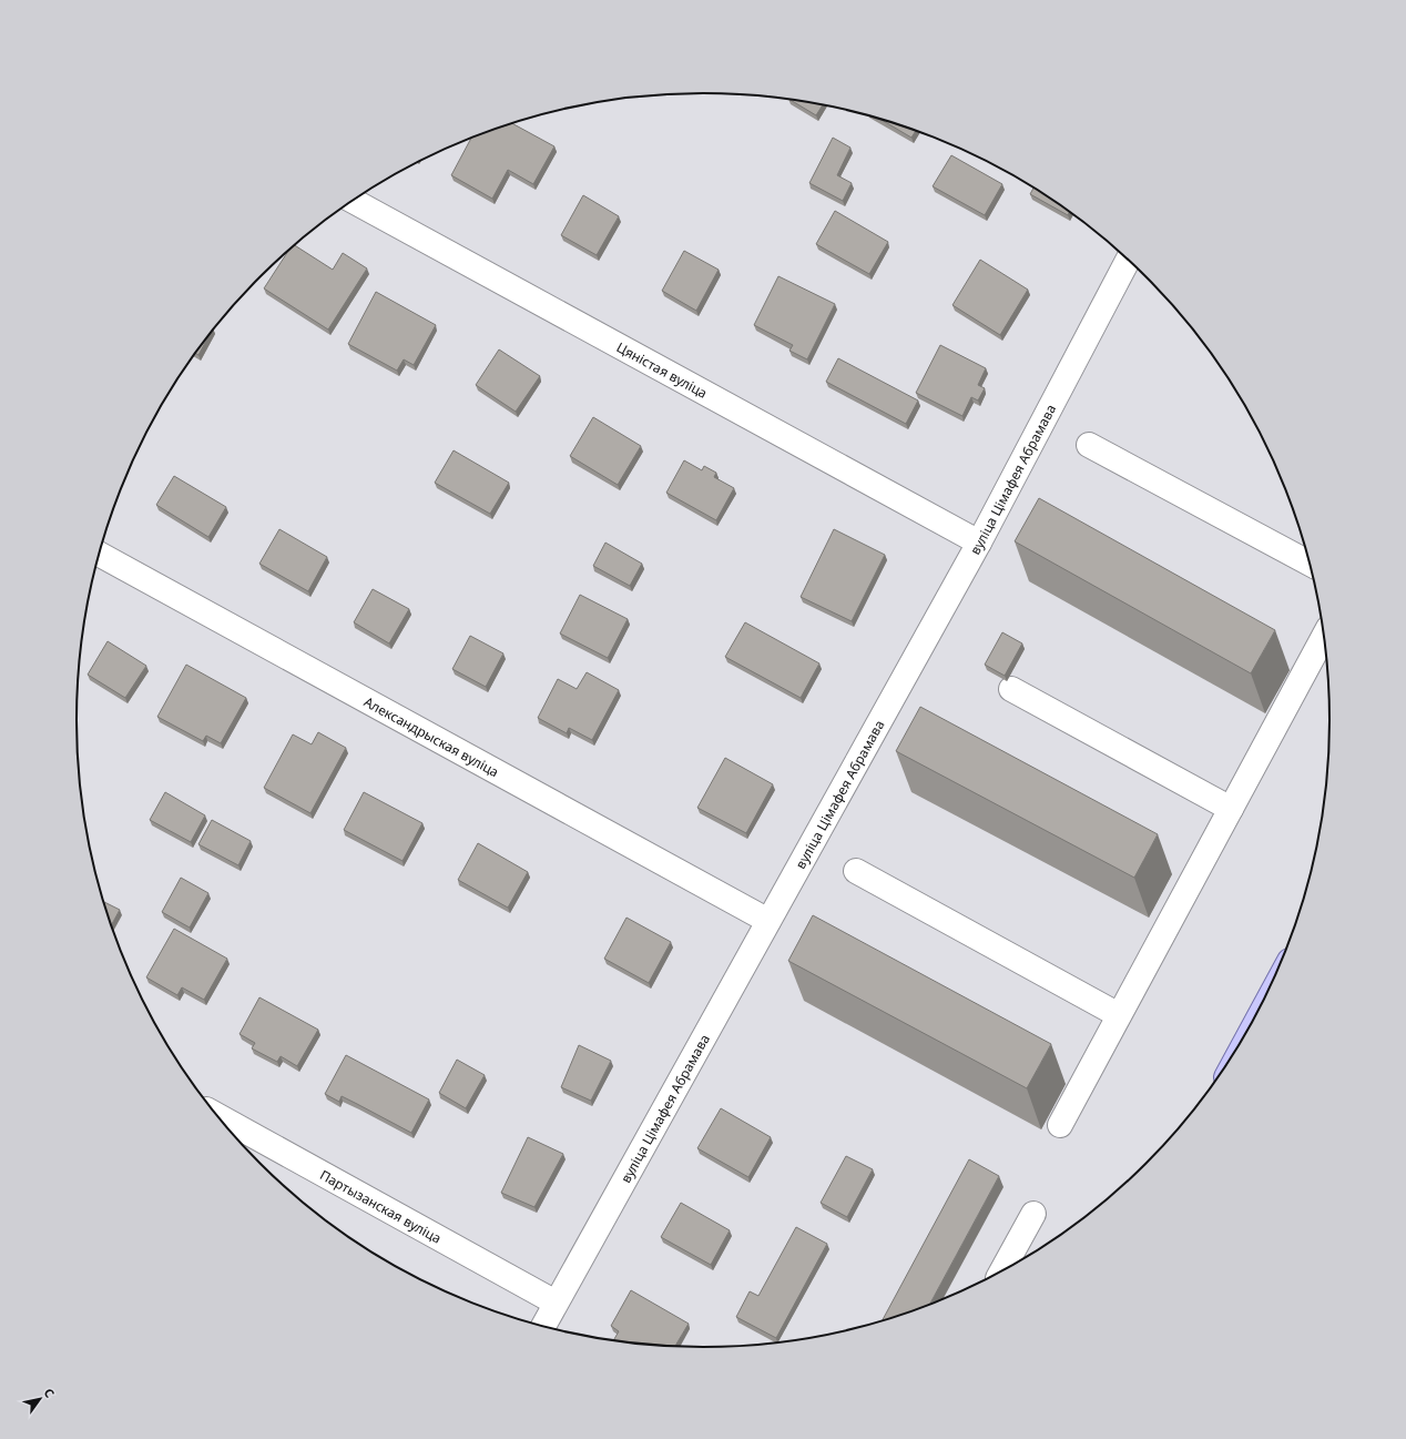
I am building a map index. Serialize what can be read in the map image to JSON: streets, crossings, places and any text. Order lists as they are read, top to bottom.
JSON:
{
  "streets": {
    "street": [
      "Цяністая вуліца",
      "вуліца Цімафея Абрамава",
      "Александрыская вуліца",
      "Партызанская вуліца"
    ]
  },
  "crossings": [
    ["Цяністая вуліца", "вуліца Цімафея Абрамава"],
    ["вуліца Цімафея Абрамава", "Александрыская вуліца"],
    ["вуліца Цімафея Абрамава", "Партызанская вуліца"]
  ],
  "north": "top right"
}
